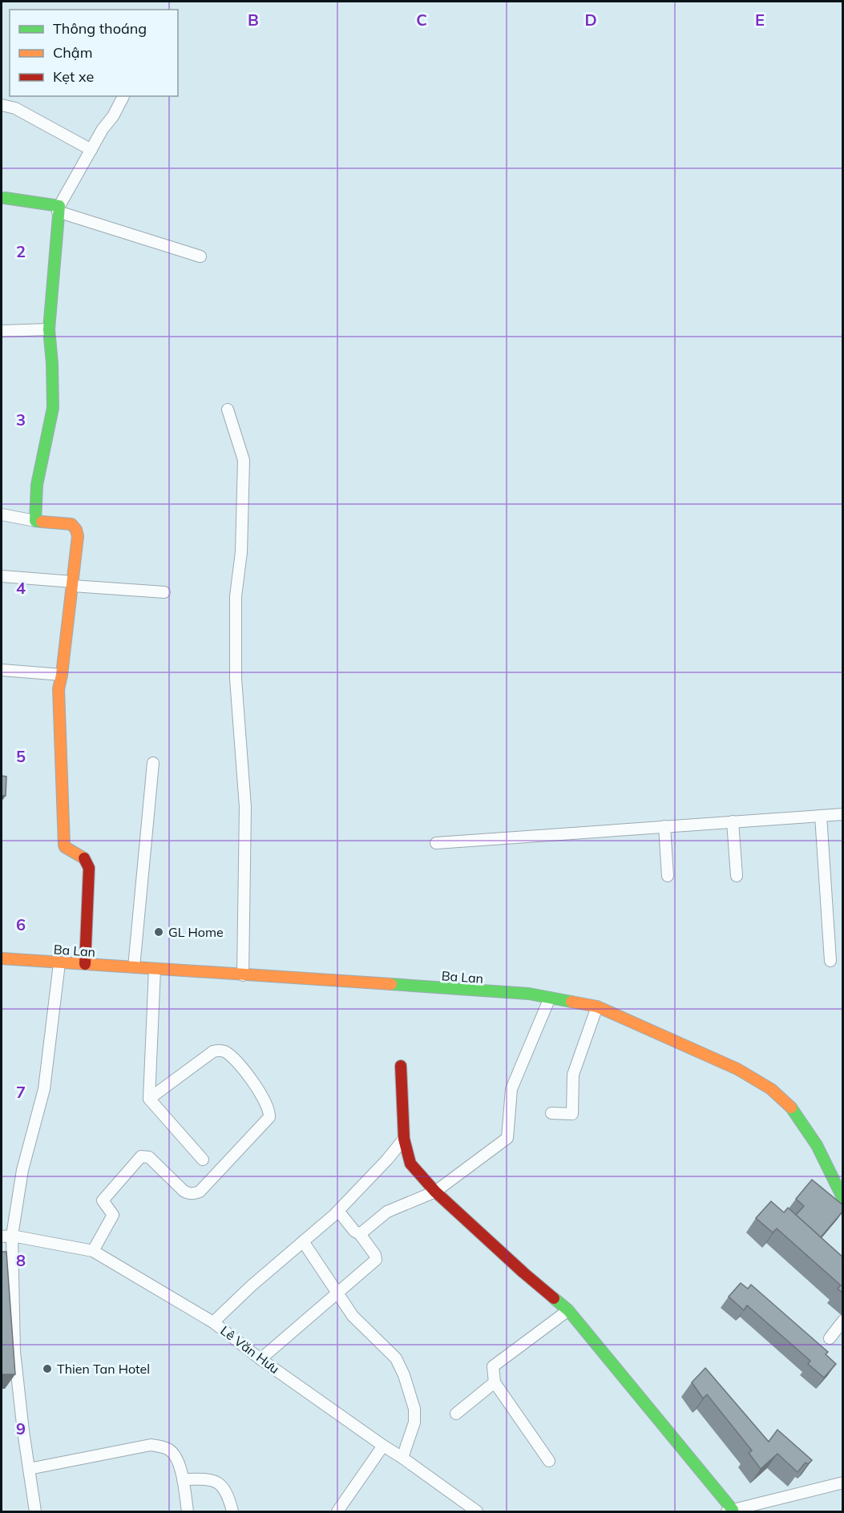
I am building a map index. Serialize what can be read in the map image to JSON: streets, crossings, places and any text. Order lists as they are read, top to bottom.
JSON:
{
  "streets": {
    "street": ["Ba Lan", "Lê Văn Hưu"]
  },
  "places": ["GL Home", "Thien Tan Hotel"],
  "legend": ["Thông thoáng", "Chậm", "Kẹt xe"],
  "grid": {
    "columns": [
      "B",
      "C",
      "D",
      "E"
    ],
    "rows": [
      "2",
      "3",
      "4",
      "5",
      "6",
      "7",
      "8",
      "9"
    ]
  }
}
